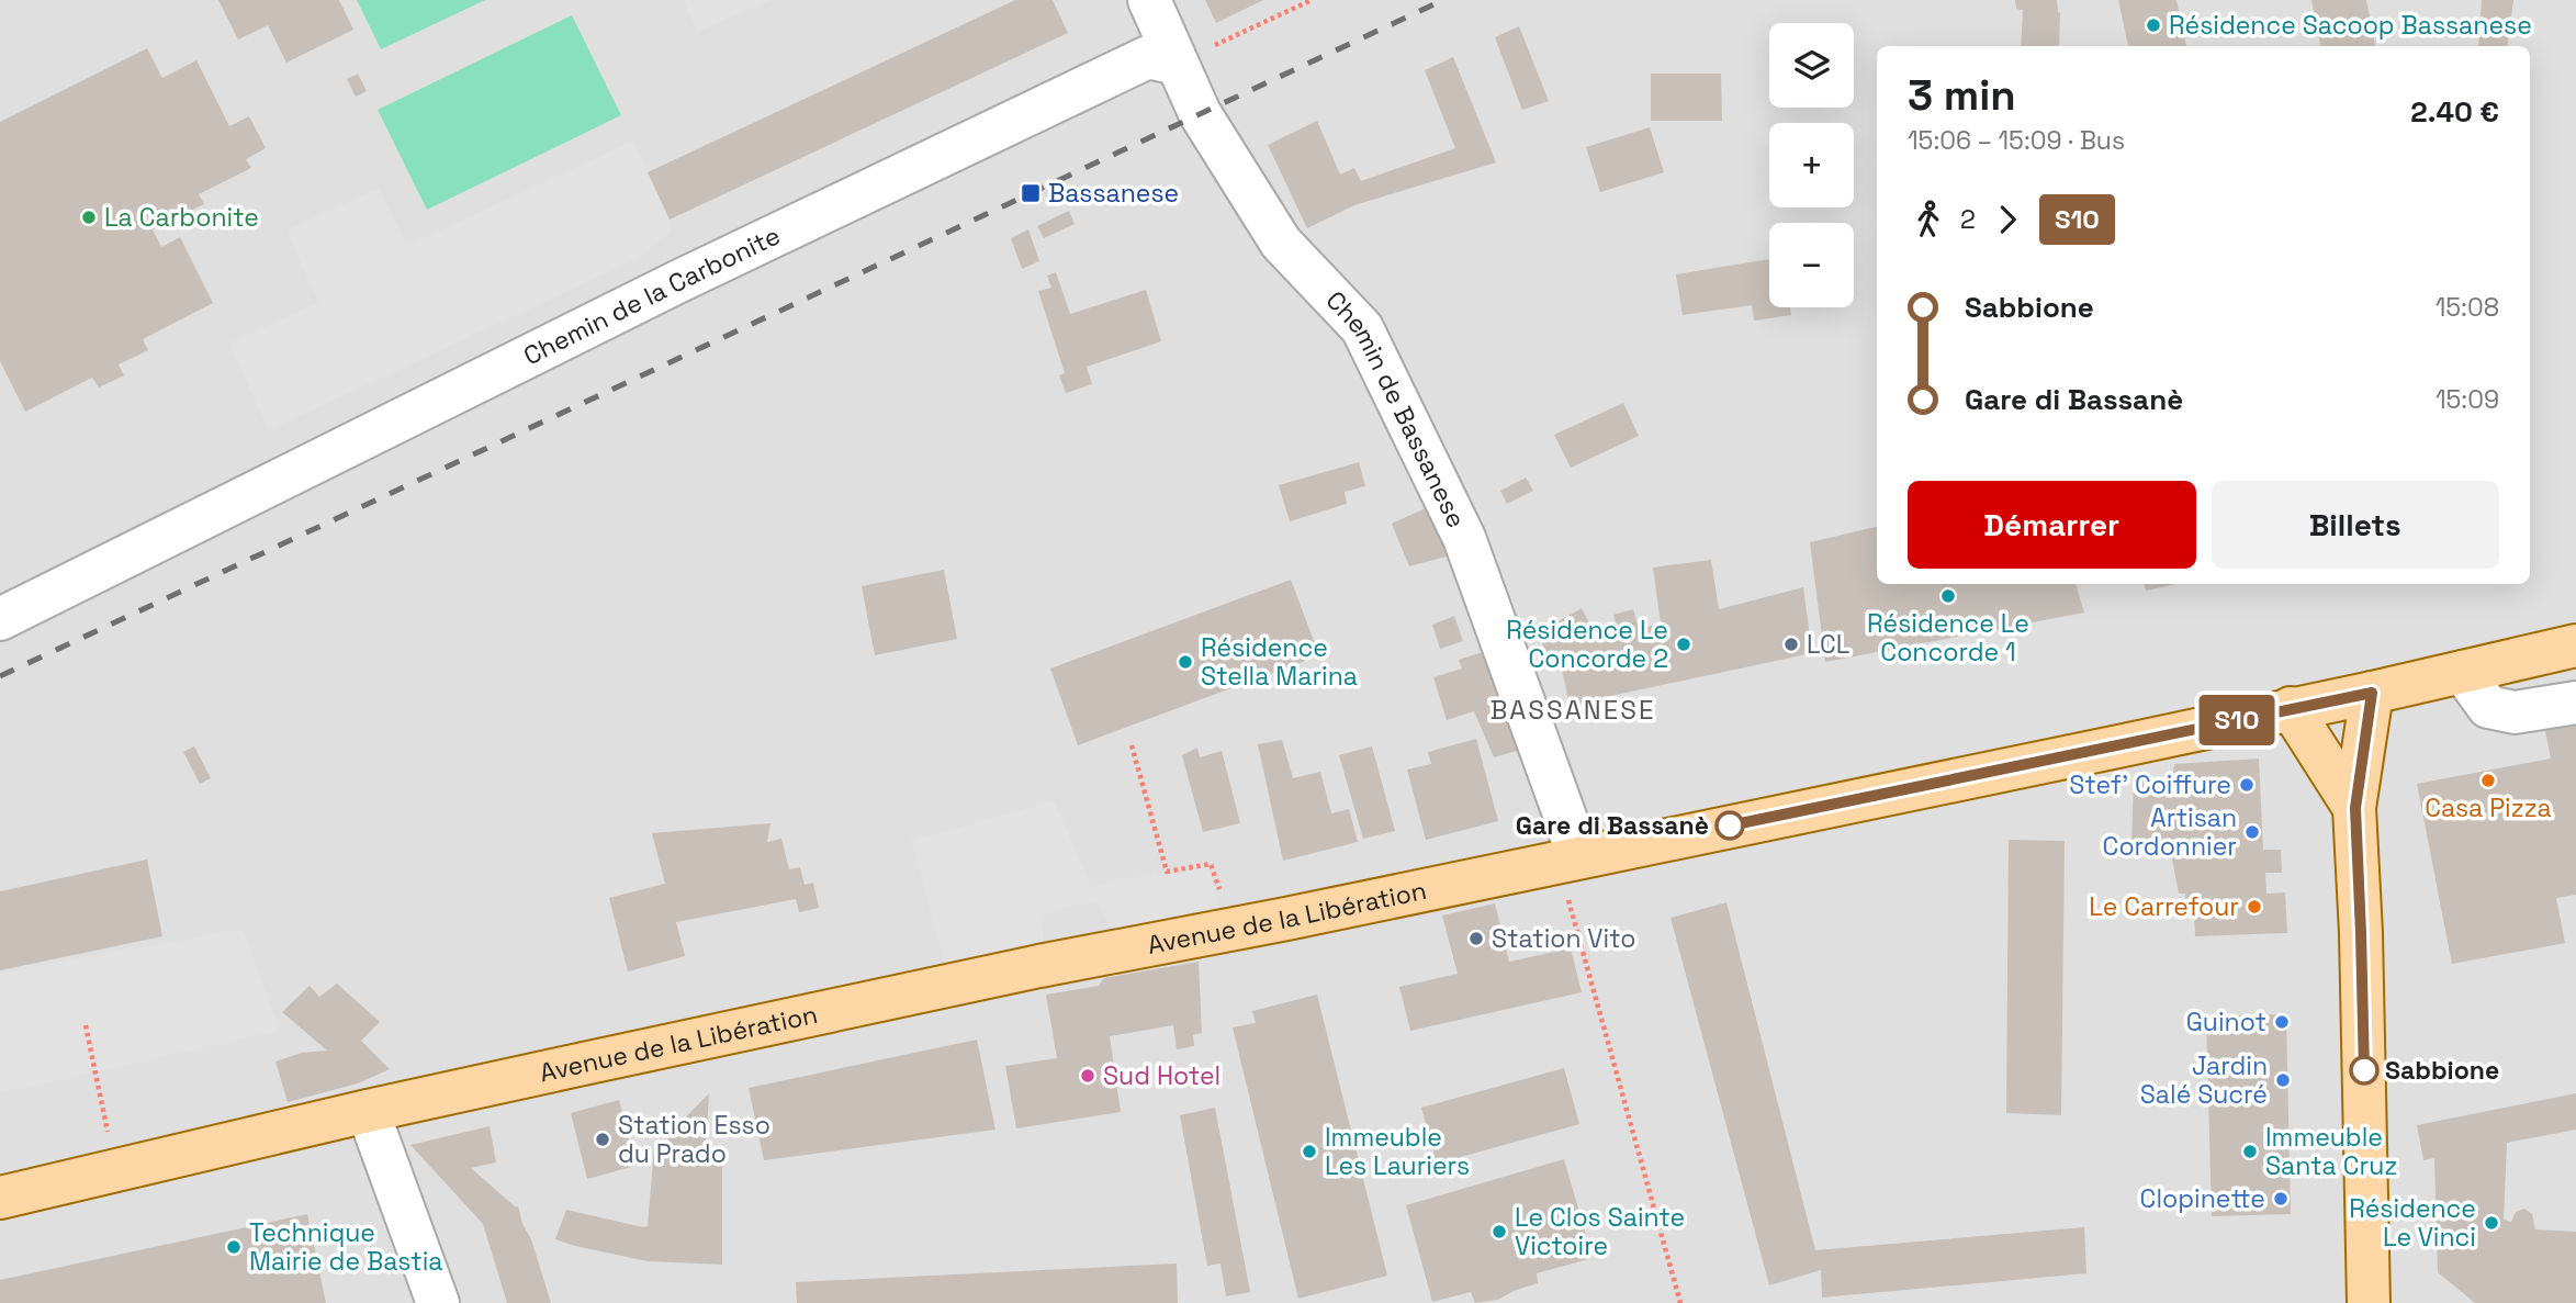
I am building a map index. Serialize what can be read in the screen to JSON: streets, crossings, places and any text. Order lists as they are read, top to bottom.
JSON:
{
  "streets": {
    "main road": ["Avenue de la Libération"],
    "street": ["Chemin de la Carbonite", "Chemin de Bassanese"]
  },
  "crossings": [
    ["Chemin de la Carbonite", "Chemin de Bassanese"],
    ["Chemin de Bassanese", "Avenue de la Libération"]
  ],
  "districts": ["BASSANESE"],
  "places": {
    "other": [
      "Résidence Sacoop Bassanese",
      "La Carbonite",
      "Résidence Le Concorde 1",
      "Résidence Le Concorde 2",
      "LCL",
      "Résidence Stella Marina",
      "Casa Pizza",
      "Stef' Coiffure",
      "Gare di Bassanè",
      "Artisan Cordonnier",
      "Le Carrefour",
      "Station Vito",
      "Guinot",
      "Sabbione",
      "Sud Hotel",
      "Jardin Salé Sucré",
      "Station Esso du Prado",
      "Immeuble Les Lauriers",
      "Immeuble Santa Cruz",
      "Clopinette",
      "Résidence Le Vinci",
      "Le Clos Sainte Victoire",
      "Technique Mairie de Bastia"
    ],
    "transit": ["Bassanese"]
  },
  "lines": ["bus line S10"],
  "page": {
    "on_map": "S10",
    "map_buttons": ["+", "−"],
    "heading": ["3 min", "15:06 – 15:09 · Bus", "2.40 €"],
    "legs": ["2", "S10"],
    "list": [
      {
        "name": "Sabbione",
        "value": "15:08"
      },
      {
        "name": "Gare di Bassanè",
        "value": "15:09"
      }
    ],
    "buttons": ["Démarrer", "Billets"]
  }
}
